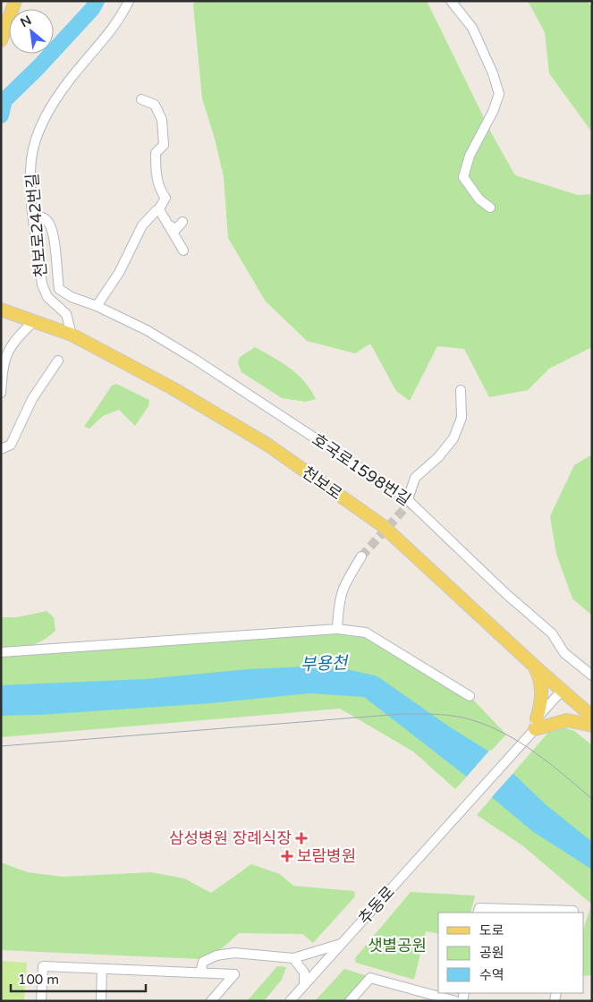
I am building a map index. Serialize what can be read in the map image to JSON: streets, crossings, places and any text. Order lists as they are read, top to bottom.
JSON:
{
  "streets": {
    "main road": ["천보로"],
    "street": ["천보로242번길", "호국로1598번길", "추동로"]
  },
  "crossings": [
    ["천보로242번길", "호국로1598번길"],
    ["천보로242번길", "천보로"]
  ],
  "water": ["부용천"],
  "parks": ["샛별공원"],
  "places": {
    "health": ["삼성병원 장례식장", "보람병원"]
  },
  "legend": ["도로", "공원", "수역"],
  "scale_bar": "100 m",
  "north": "top left"
}
